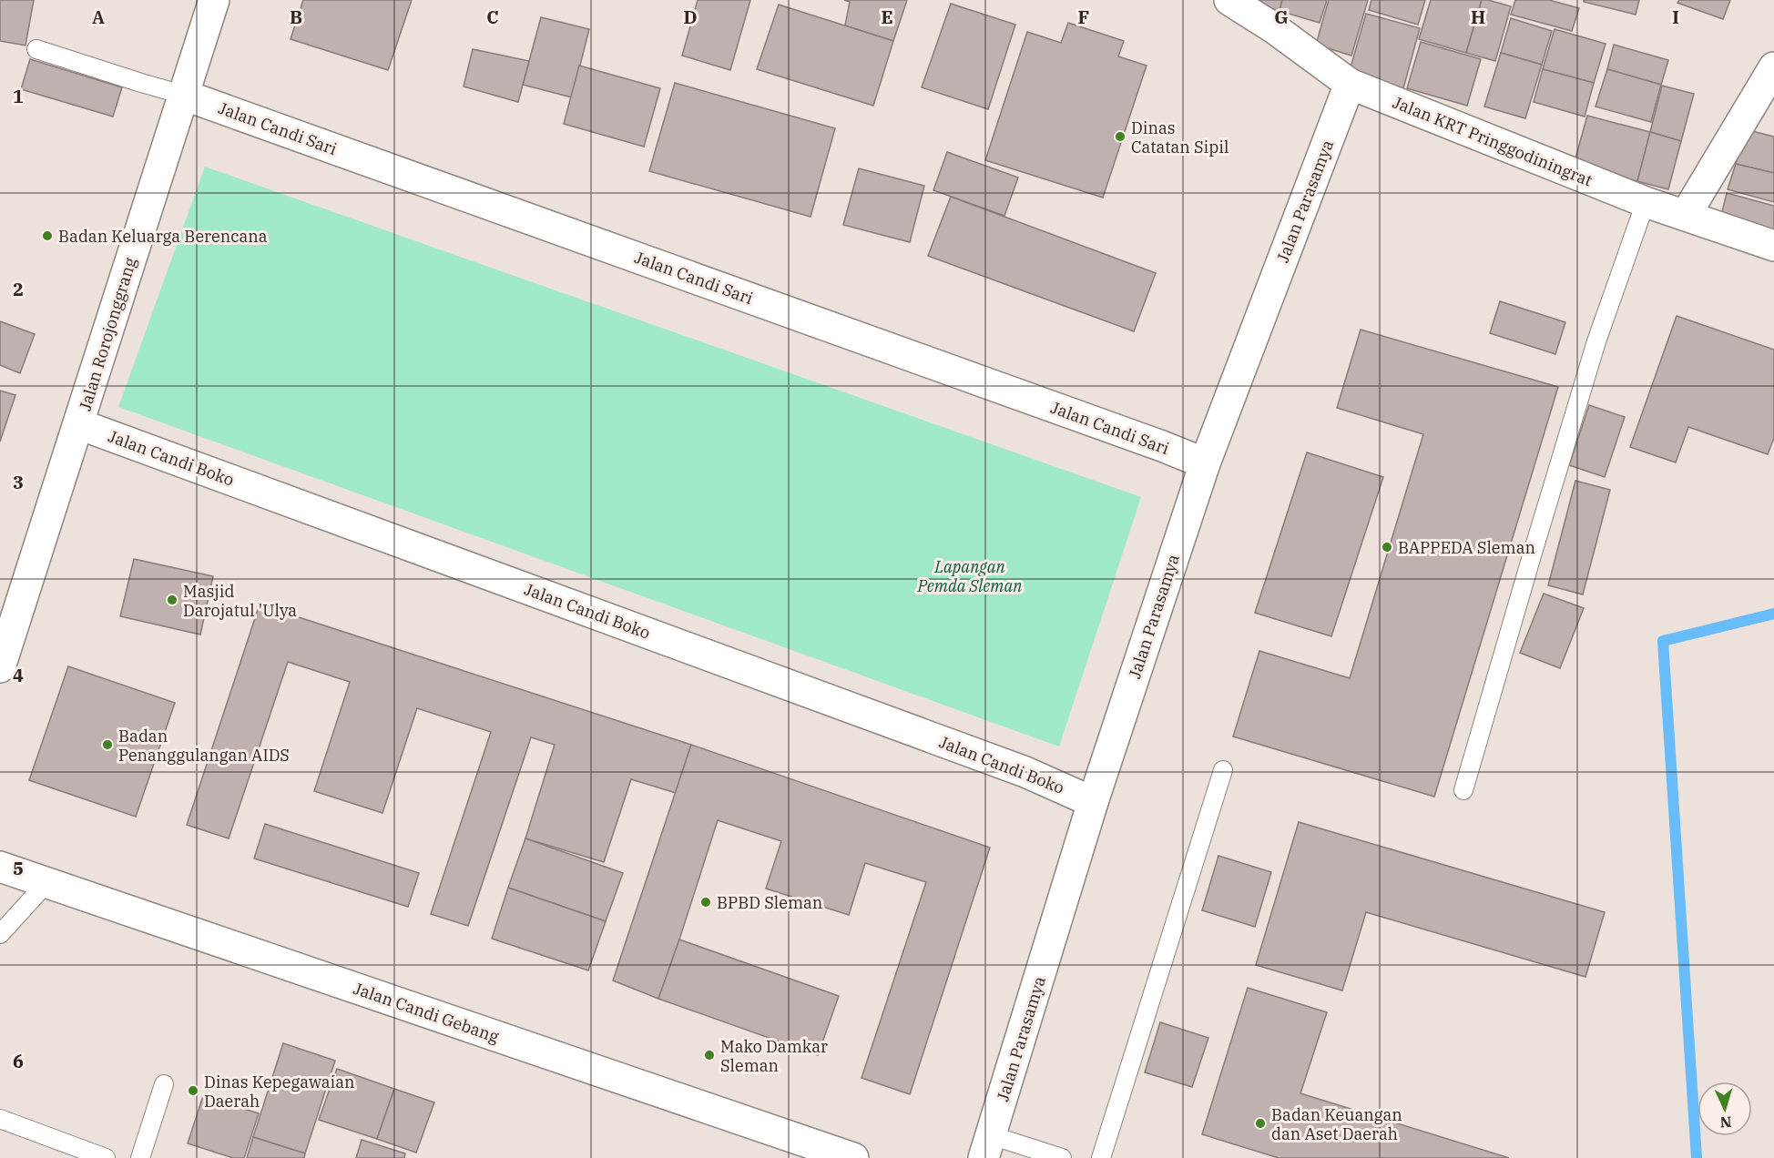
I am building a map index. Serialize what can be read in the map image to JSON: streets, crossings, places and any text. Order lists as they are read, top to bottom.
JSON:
{
  "streets": {
    "street": [
      "Jalan Candi Sari",
      "Jalan KRT Pringgodiningrat",
      "Jalan Parasamya",
      "Jalan Rorojonggrang",
      "Jalan Candi Boko",
      "Jalan Candi Gebang"
    ]
  },
  "crossings": [
    ["Jalan Candi Sari", "Jalan Parasamya"],
    ["Jalan Candi Sari", "Jalan Rorojonggrang"],
    ["Jalan KRT Pringgodiningrat", "Jalan Parasamya"],
    ["Jalan Parasamya", "Jalan Candi Boko"],
    ["Jalan Rorojonggrang", "Jalan Candi Boko"]
  ],
  "parks": ["Lapangan Pemda Sleman"],
  "places": [
    "Dinas Catatan Sipil",
    "Badan Keluarga Berencana",
    "BAPPEDA Sleman",
    "Masjid Darojatul 'Ulya",
    "Badan Penanggulangan AIDS",
    "BPBD Sleman",
    "Mako Damkar Sleman",
    "Dinas Kepegawaian Daerah",
    "Badan Keuangan dan Aset Daerah"
  ],
  "north": "bottom",
  "grid": {
    "columns": [
      "A",
      "B",
      "C",
      "D",
      "E",
      "F",
      "G",
      "H",
      "I"
    ],
    "rows": [
      "1",
      "2",
      "3",
      "4",
      "5",
      "6"
    ]
  }
}
